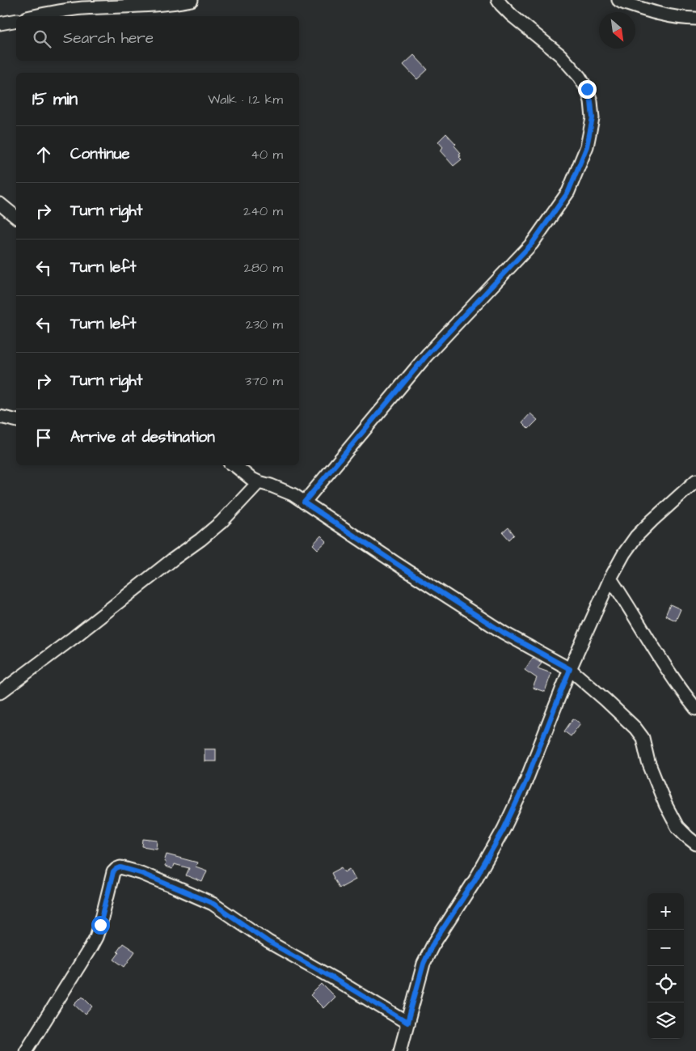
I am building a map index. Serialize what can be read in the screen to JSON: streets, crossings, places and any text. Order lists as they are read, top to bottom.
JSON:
{
  "north": "bottom right",
  "page": {
    "search": "Search here",
    "heading": ["15 min", "Walk · 1.2 km"],
    "list": [
      ["Continue", "40 m"],
      ["Turn right", "240 m"],
      ["Turn left", "280 m"],
      ["Turn left", "230 m"],
      ["Turn right", "370 m"],
      "Arrive at destination"
    ],
    "map_buttons": ["+", "−"]
  }
}
